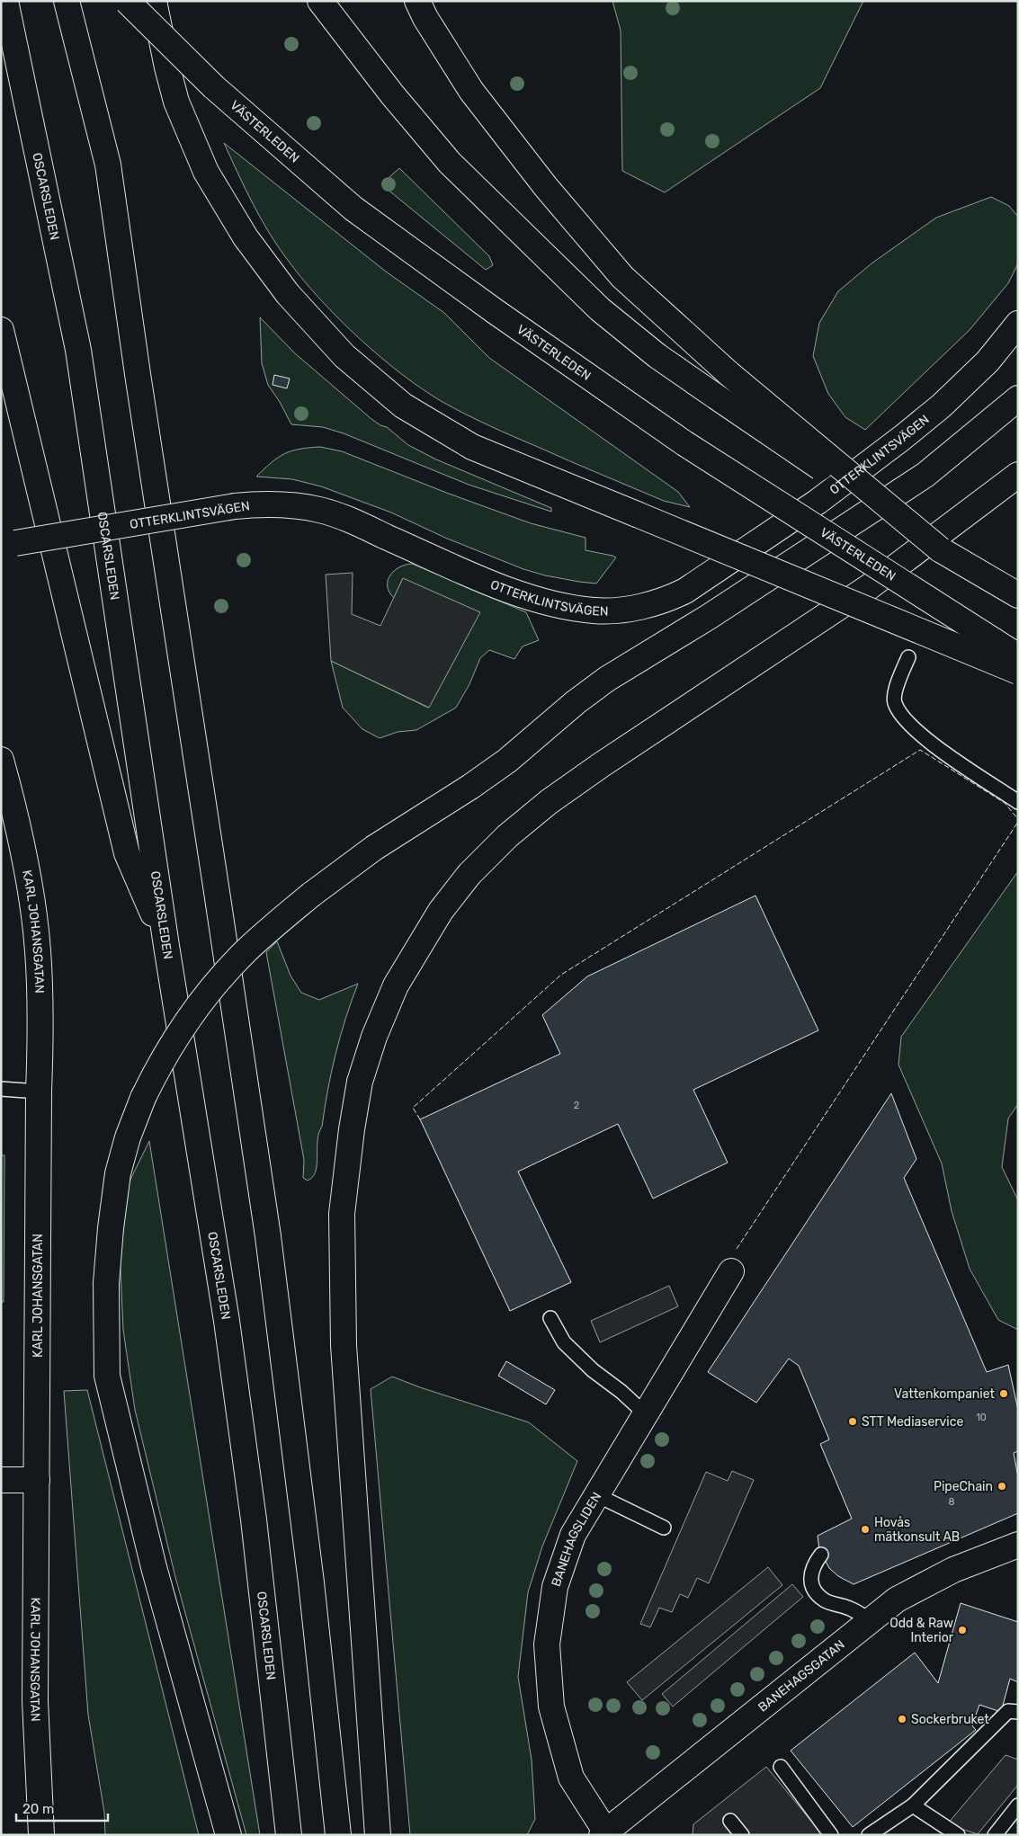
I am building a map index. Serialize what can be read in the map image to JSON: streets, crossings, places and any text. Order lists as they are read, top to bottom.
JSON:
{
  "streets": {
    "main road": [
      "VÄSTERLEDEN",
      "OSCARSLEDEN",
      "OTTERKLINTSVÄGEN",
      "KARL JOHANSGATAN",
      "BANEHAGSLIDEN",
      "BANEHAGSGATAN"
    ]
  },
  "crossings": [
    ["BANEHAGSLIDEN", "BANEHAGSGATAN"]
  ],
  "places": [
    "Vattenkompaniet",
    "STT Mediaservice",
    "PipeChain",
    "Hovås mätkonsult AB",
    "Odd & Raw Interior",
    "Sockerbruket"
  ],
  "house_numbers": ["2", "10", "8"],
  "scale_bar": "20 m"
}
